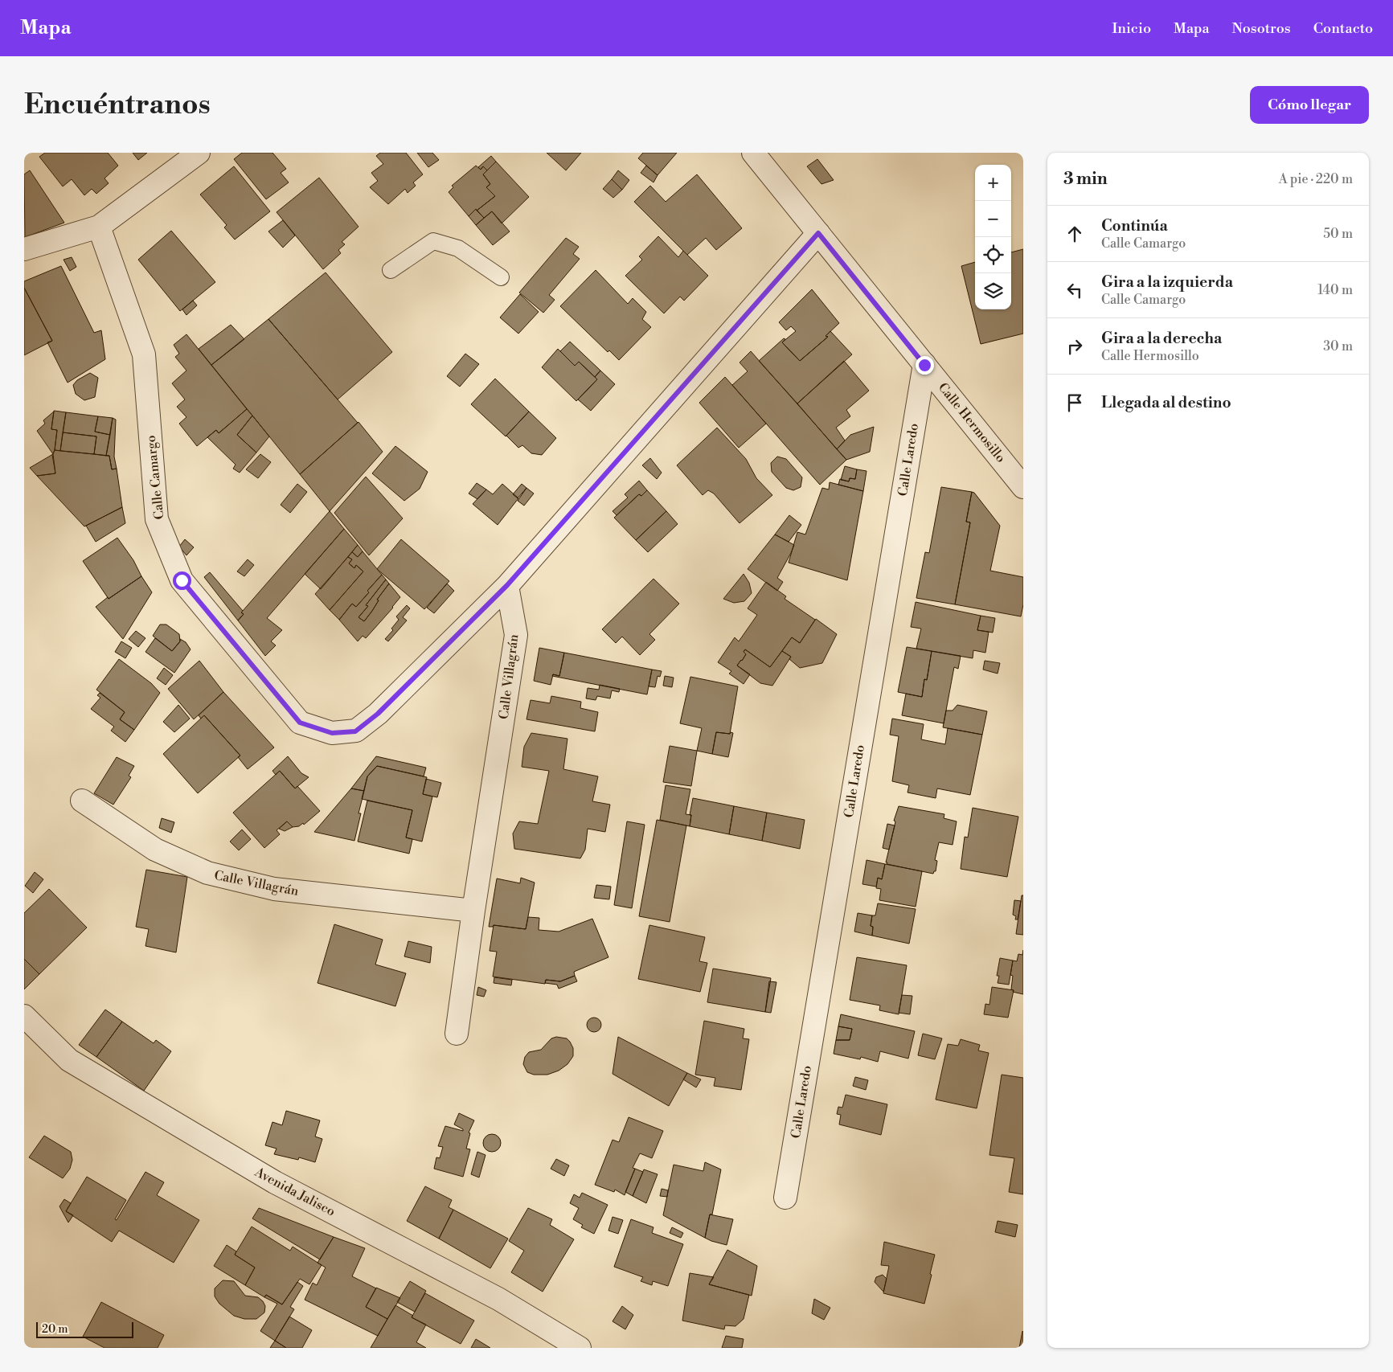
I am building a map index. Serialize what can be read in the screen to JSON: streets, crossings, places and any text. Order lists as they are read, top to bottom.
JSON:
{
  "streets": {
    "street": [
      "Calle Hermosillo",
      "Calle Laredo",
      "Calle Camargo",
      "Calle Villagrán",
      "Avenida Jalisco"
    ]
  },
  "crossings": [
    ["Calle Hermosillo", "Calle Laredo"],
    ["Calle Hermosillo", "Calle Camargo"],
    ["Calle Camargo", "Calle Villagrán"]
  ],
  "scale_bar": "20 m",
  "page": {
    "header": "Mapa",
    "nav": [
      "Inicio",
      "Mapa",
      "Nosotros",
      "Contacto"
    ],
    "buttons": "Cómo llegar",
    "title": "Encuéntranos",
    "heading": ["3 min", "A pie · 220 m"],
    "map_buttons": ["+", "−"],
    "list": [
      ["Continúa", "Calle Camargo", "50 m"],
      ["Gira a la izquierda", "Calle Camargo", "140 m"],
      ["Gira a la derecha", "Calle Hermosillo", "30 m"],
      "Llegada al destino"
    ],
    "scale": "20 m"
  }
}
